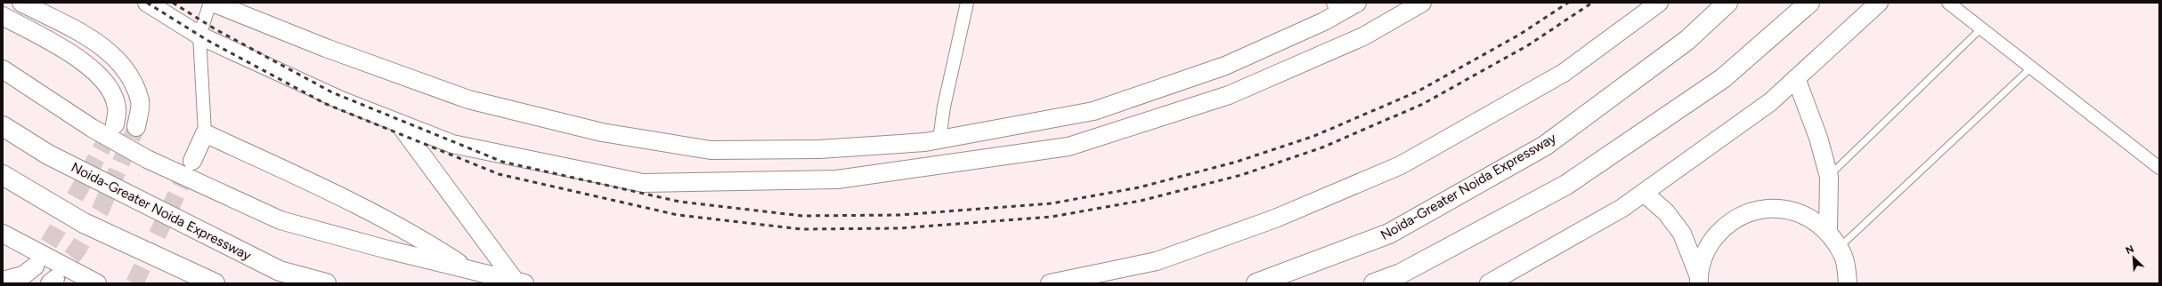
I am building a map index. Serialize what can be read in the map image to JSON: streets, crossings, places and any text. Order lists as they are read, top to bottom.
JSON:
{
  "streets": {
    "highway": ["Noida-Greater Noida Expressway"]
  },
  "north": "top left"
}
